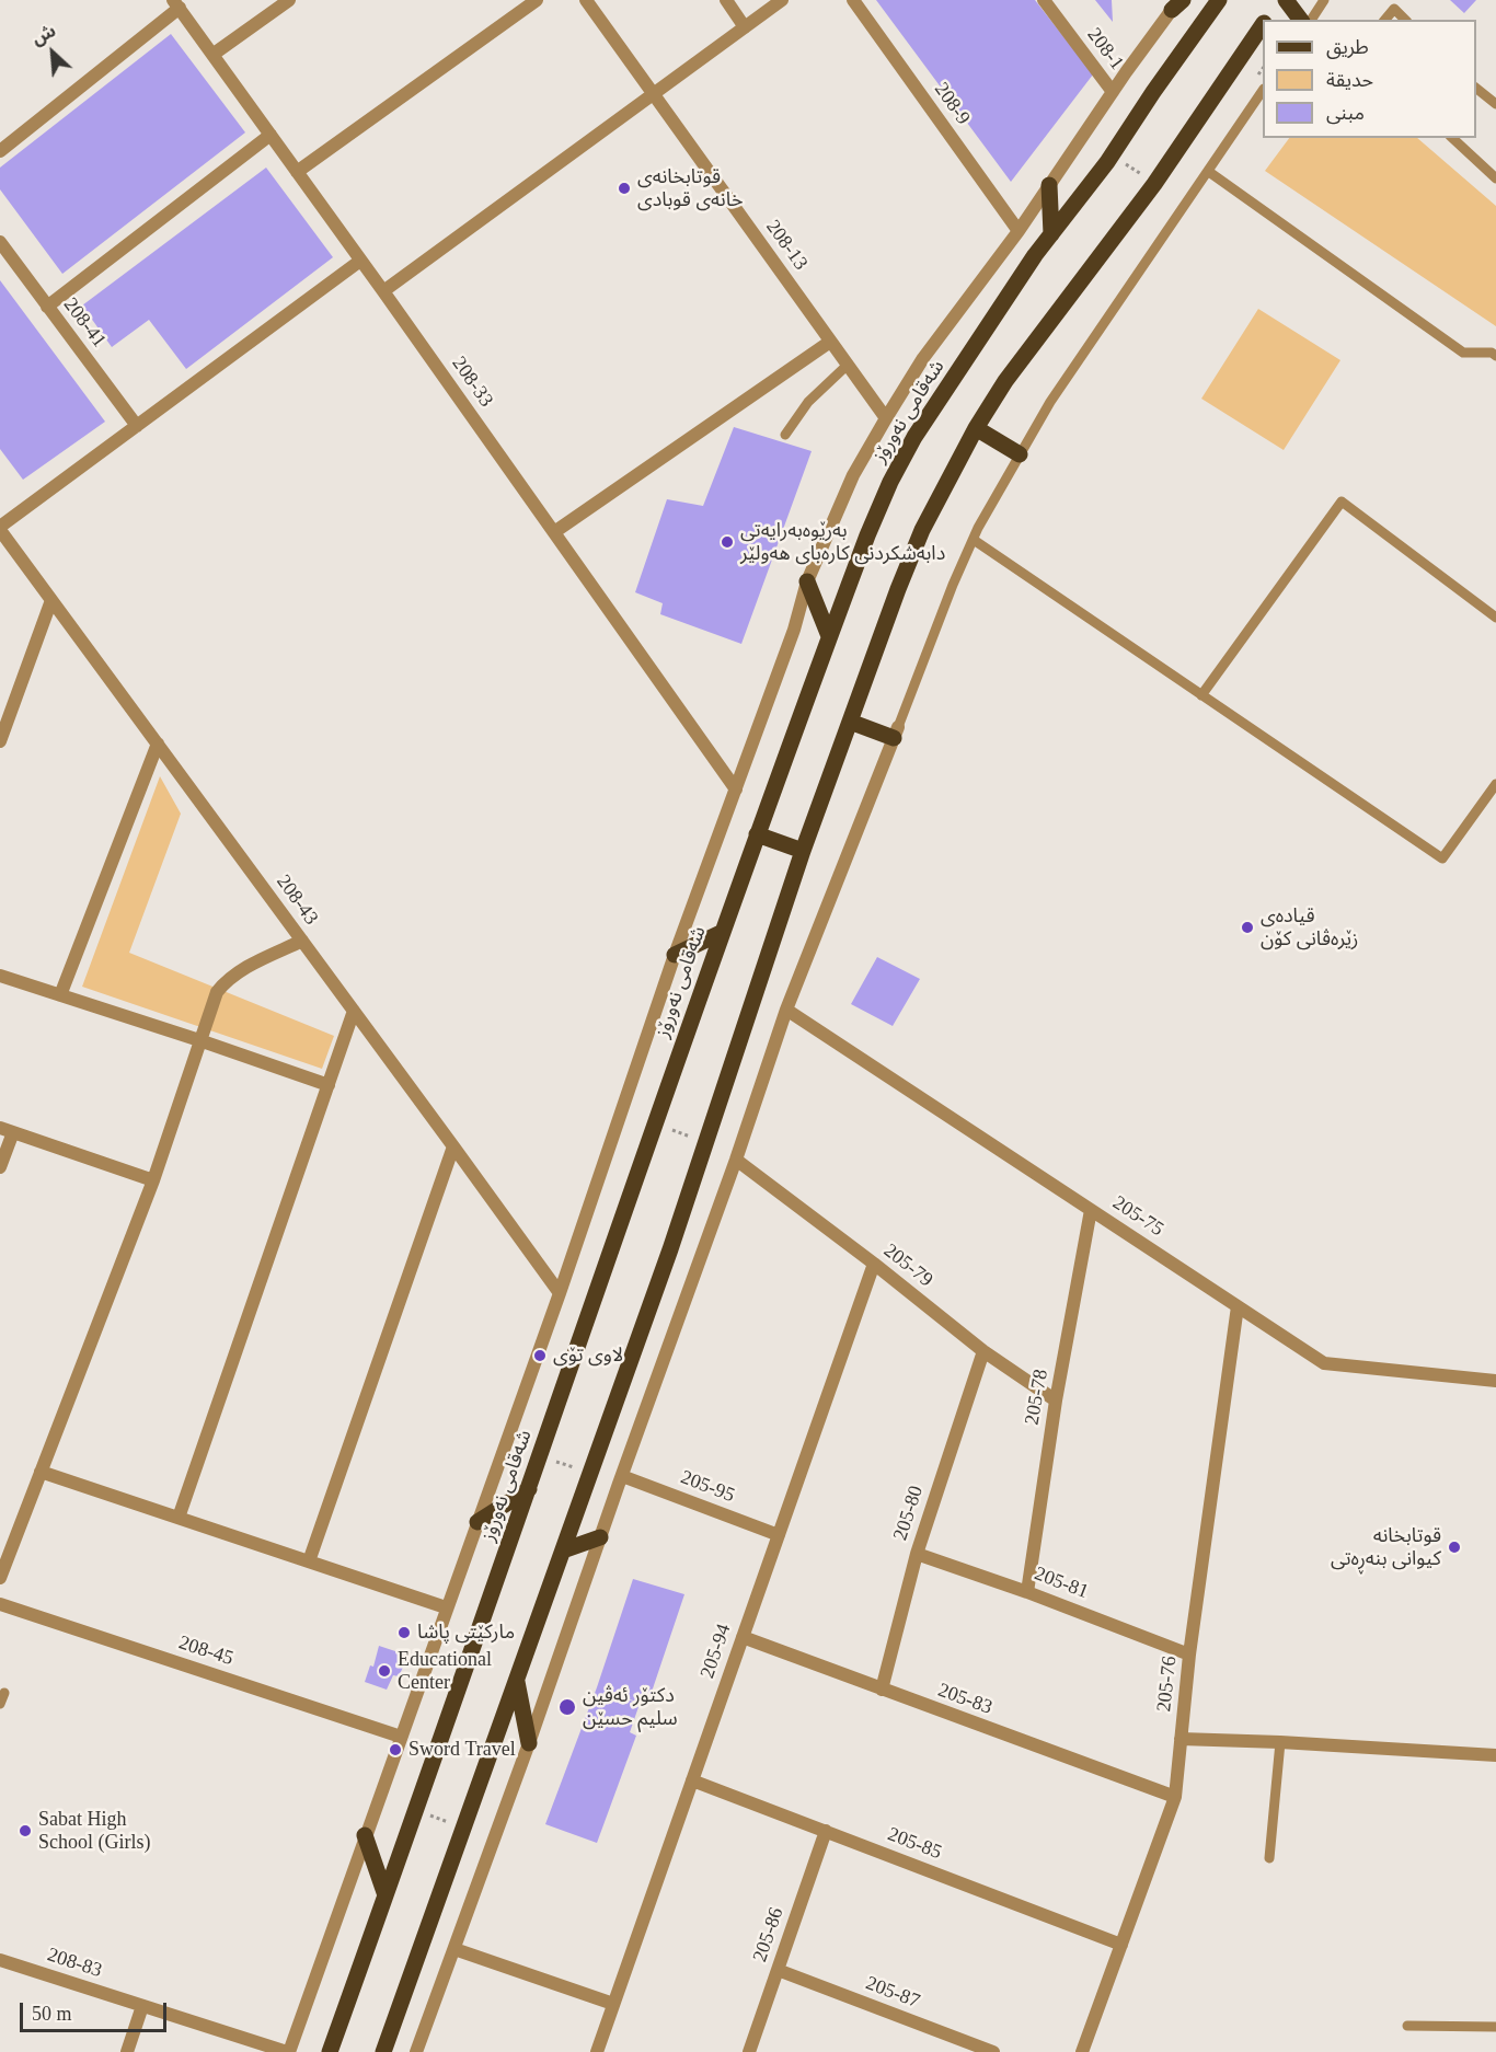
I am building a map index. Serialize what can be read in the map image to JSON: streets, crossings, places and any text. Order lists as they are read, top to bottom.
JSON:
{
  "streets": {
    "main road": ["شەقامی نەورۆز"],
    "street": [
      "208-1",
      "208-9",
      "208-13",
      "208-41",
      "208-33",
      "208-43",
      "205-75",
      "205-79",
      "205-78",
      "205-95",
      "205-80",
      "205-81",
      "208-45",
      "205-94",
      "205-76",
      "205-83",
      "205-85",
      "205-86",
      "208-83",
      "205-87"
    ]
  },
  "crossings": [
    ["205-75", "205-78"],
    ["205-75", "205-76"],
    ["205-79", "205-78"],
    ["205-79", "205-80"],
    ["205-79", "205-94"],
    ["205-78", "205-81"],
    ["205-95", "205-94"],
    ["205-80", "205-81"],
    ["205-80", "205-83"],
    ["205-81", "205-76"],
    ["205-94", "205-83"],
    ["205-94", "205-85"],
    ["205-76", "205-83"],
    ["205-76", "205-85"],
    ["205-85", "205-86"],
    ["205-86", "205-87"]
  ],
  "places": [
    "قوتابخانەی خانەی قوبادی",
    "بەرێوەبەرایەتی دابەشکردنی کارەبای هەولێر",
    "قیادەی زێرەڤانی کۆن",
    "لاوی تۆی",
    "قوتابخانە کیوانی بنەڕەتی",
    "مارکێتی پاشا",
    "Educational Center",
    "دکتۆر ئەڤین سلیم حسێن",
    "Sword Travel",
    "Sabat High School (Girls)"
  ],
  "legend": ["طريق", "حديقة", "مبنى"],
  "scale_bar": "50 m",
  "north": "top left"
}
